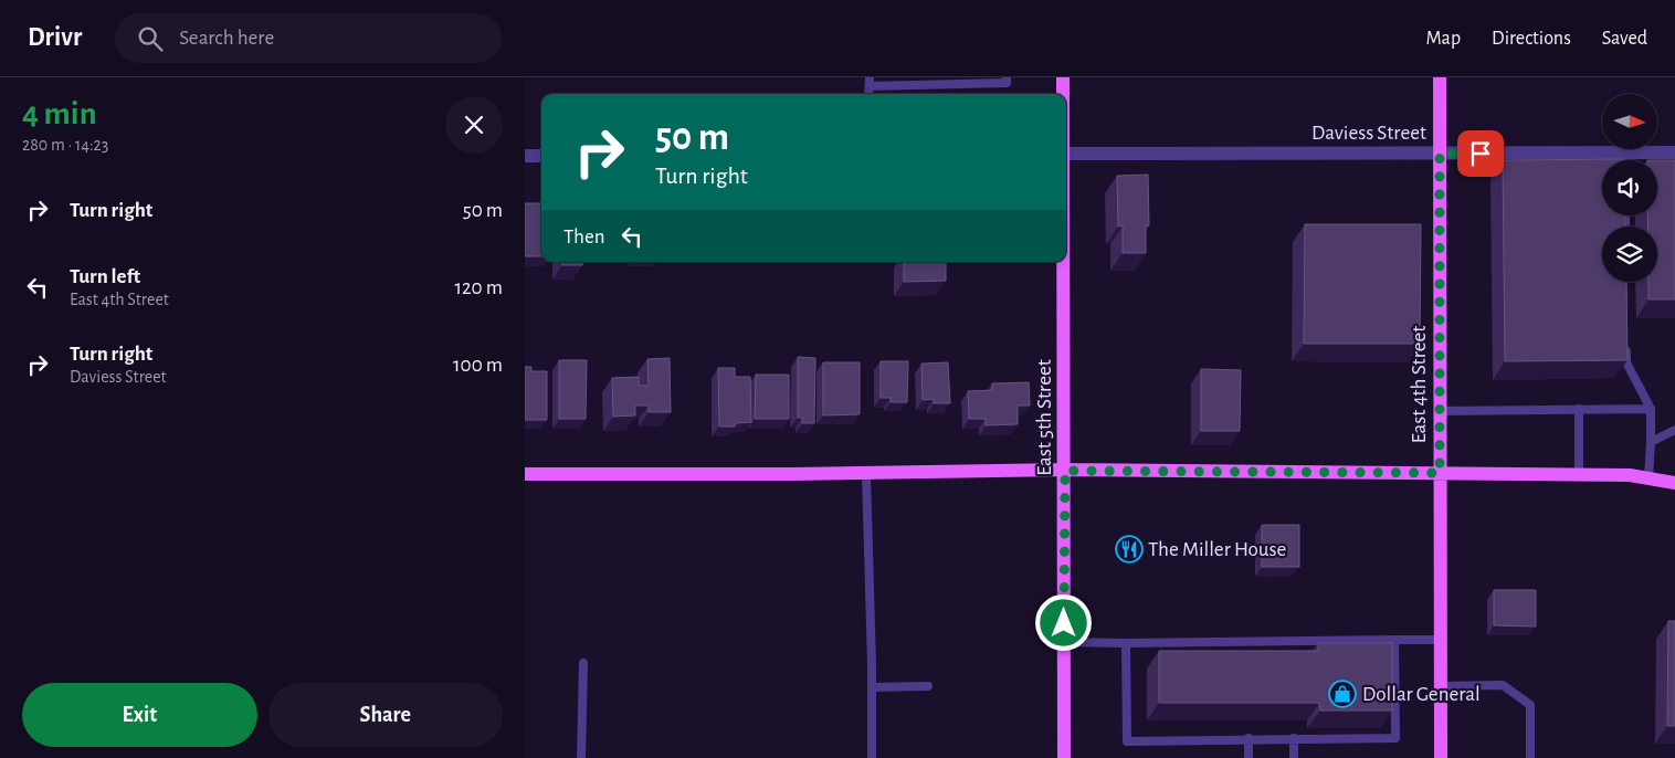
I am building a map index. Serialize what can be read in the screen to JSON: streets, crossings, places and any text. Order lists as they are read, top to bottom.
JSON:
{
  "streets": {
    "main road": ["East 4th Street", "East 5th Street"],
    "street": ["Daviess Street"]
  },
  "crossings": [
    ["Daviess Street", "East 4th Street"]
  ],
  "places": {
    "restaurant": ["The Miller House"],
    "shop": ["Dollar General"]
  },
  "north": "right",
  "page": {
    "header": "Drivr",
    "search": "Search here",
    "nav": ["Map", "Directions", "Saved"],
    "heading": ["4 min", "280 m · 14:23"],
    "turn": ["50 m", "Turn right"],
    "list": [
      {
        "name": "Turn right",
        "value": "50 m"
      },
      {
        "name": "Turn left",
        "note": "East 4th Street",
        "value": "120 m"
      },
      {
        "name": "Turn right",
        "note": "Daviess Street",
        "value": "100 m"
      }
    ],
    "then": "Then",
    "buttons": ["Exit", "Share"]
  }
}
